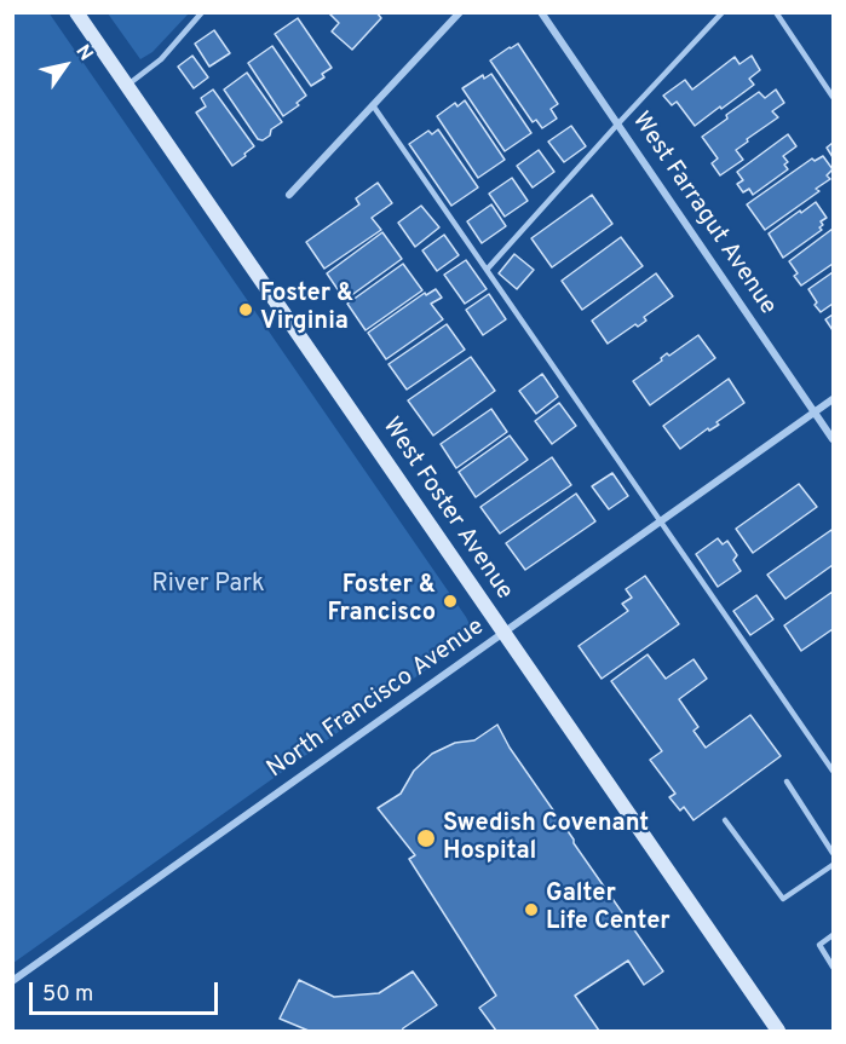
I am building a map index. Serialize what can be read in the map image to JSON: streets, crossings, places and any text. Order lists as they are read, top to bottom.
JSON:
{
  "streets": {
    "main road": ["West Foster Avenue"],
    "street": ["West Farragut Avenue", "North Francisco Avenue"]
  },
  "crossings": [
    ["West Farragut Avenue", "North Francisco Avenue"],
    ["West Foster Avenue", "North Francisco Avenue"]
  ],
  "parks": ["River Park"],
  "places": [
    "Foster & Virginia",
    "Foster & Francisco",
    "Swedish Covenant Hospital",
    "Galter Life Center"
  ],
  "scale_bar": "50 m",
  "north": "top right"
}
